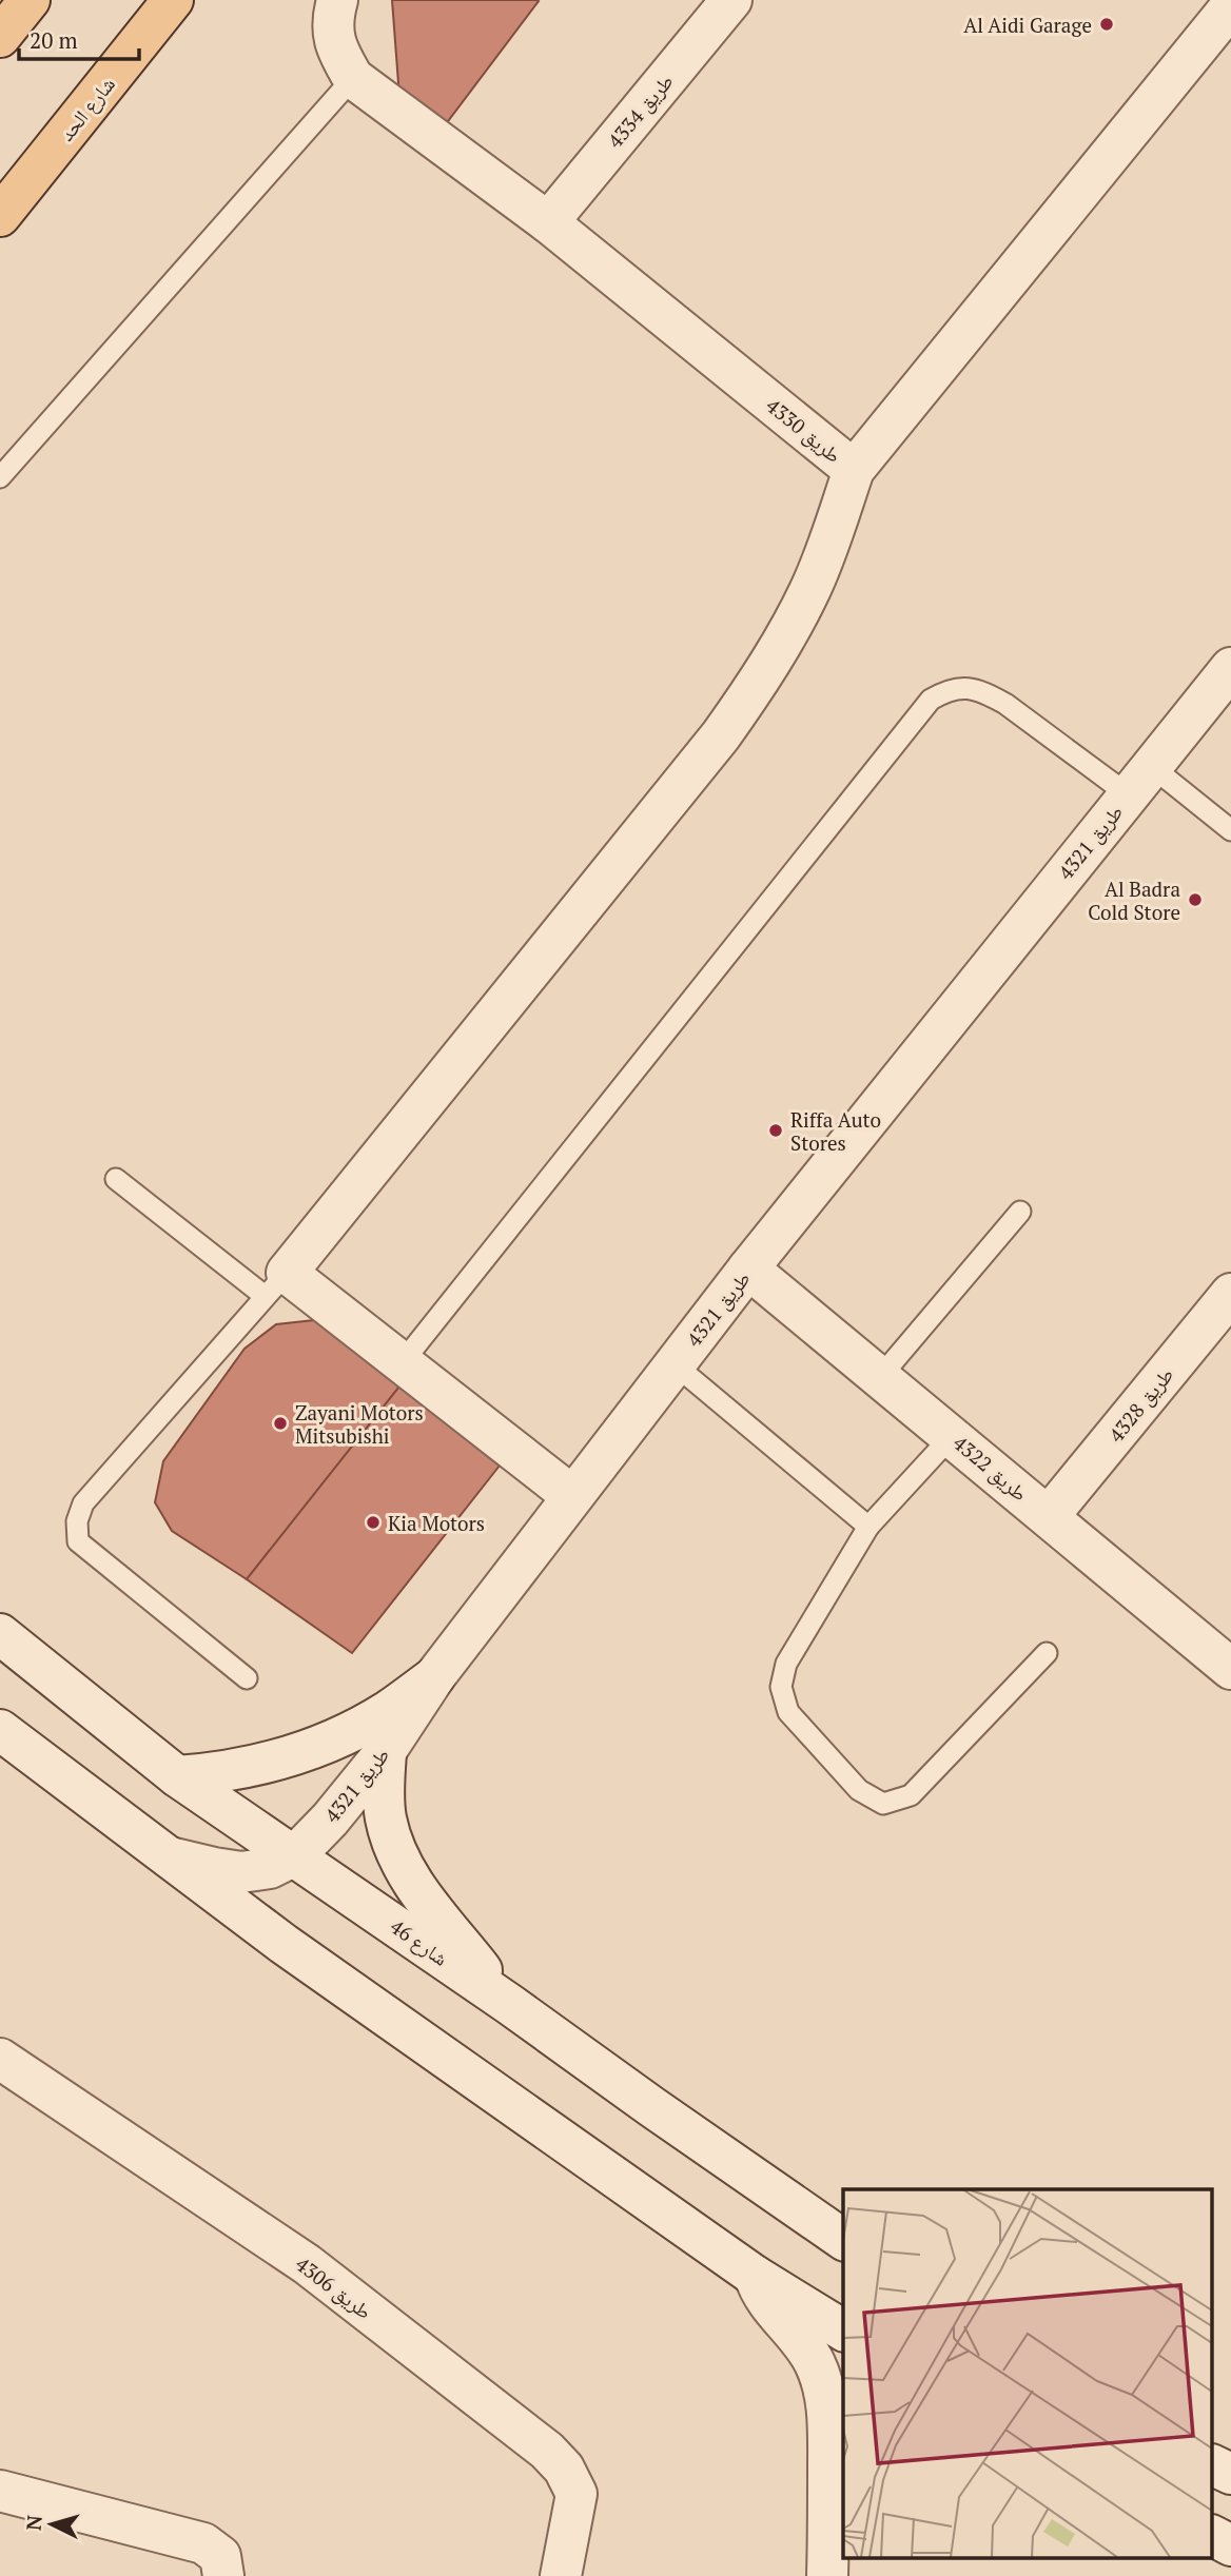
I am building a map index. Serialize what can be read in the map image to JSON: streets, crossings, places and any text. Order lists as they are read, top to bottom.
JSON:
{
  "streets": {
    "main road": ["شارع الحد"],
    "street": [
      "طريق 4334",
      "طريق 4330",
      "طريق 4321",
      "طريق 4328",
      "طريق 4322",
      "شارع 46",
      "طريق 4306"
    ]
  },
  "crossings": [
    ["طريق 4334", "طريق 4330"],
    ["طريق 4321", "طريق 4322"],
    ["طريق 4321", "شارع 46"],
    ["طريق 4328", "طريق 4322"]
  ],
  "places": [
    "Al Aidi Garage",
    "Al Badra Cold Store",
    "Riffa Auto Stores",
    "Zayani Motors Mitsubishi",
    "Kia Motors"
  ],
  "scale_bar": "20 m",
  "north": "left"
}
